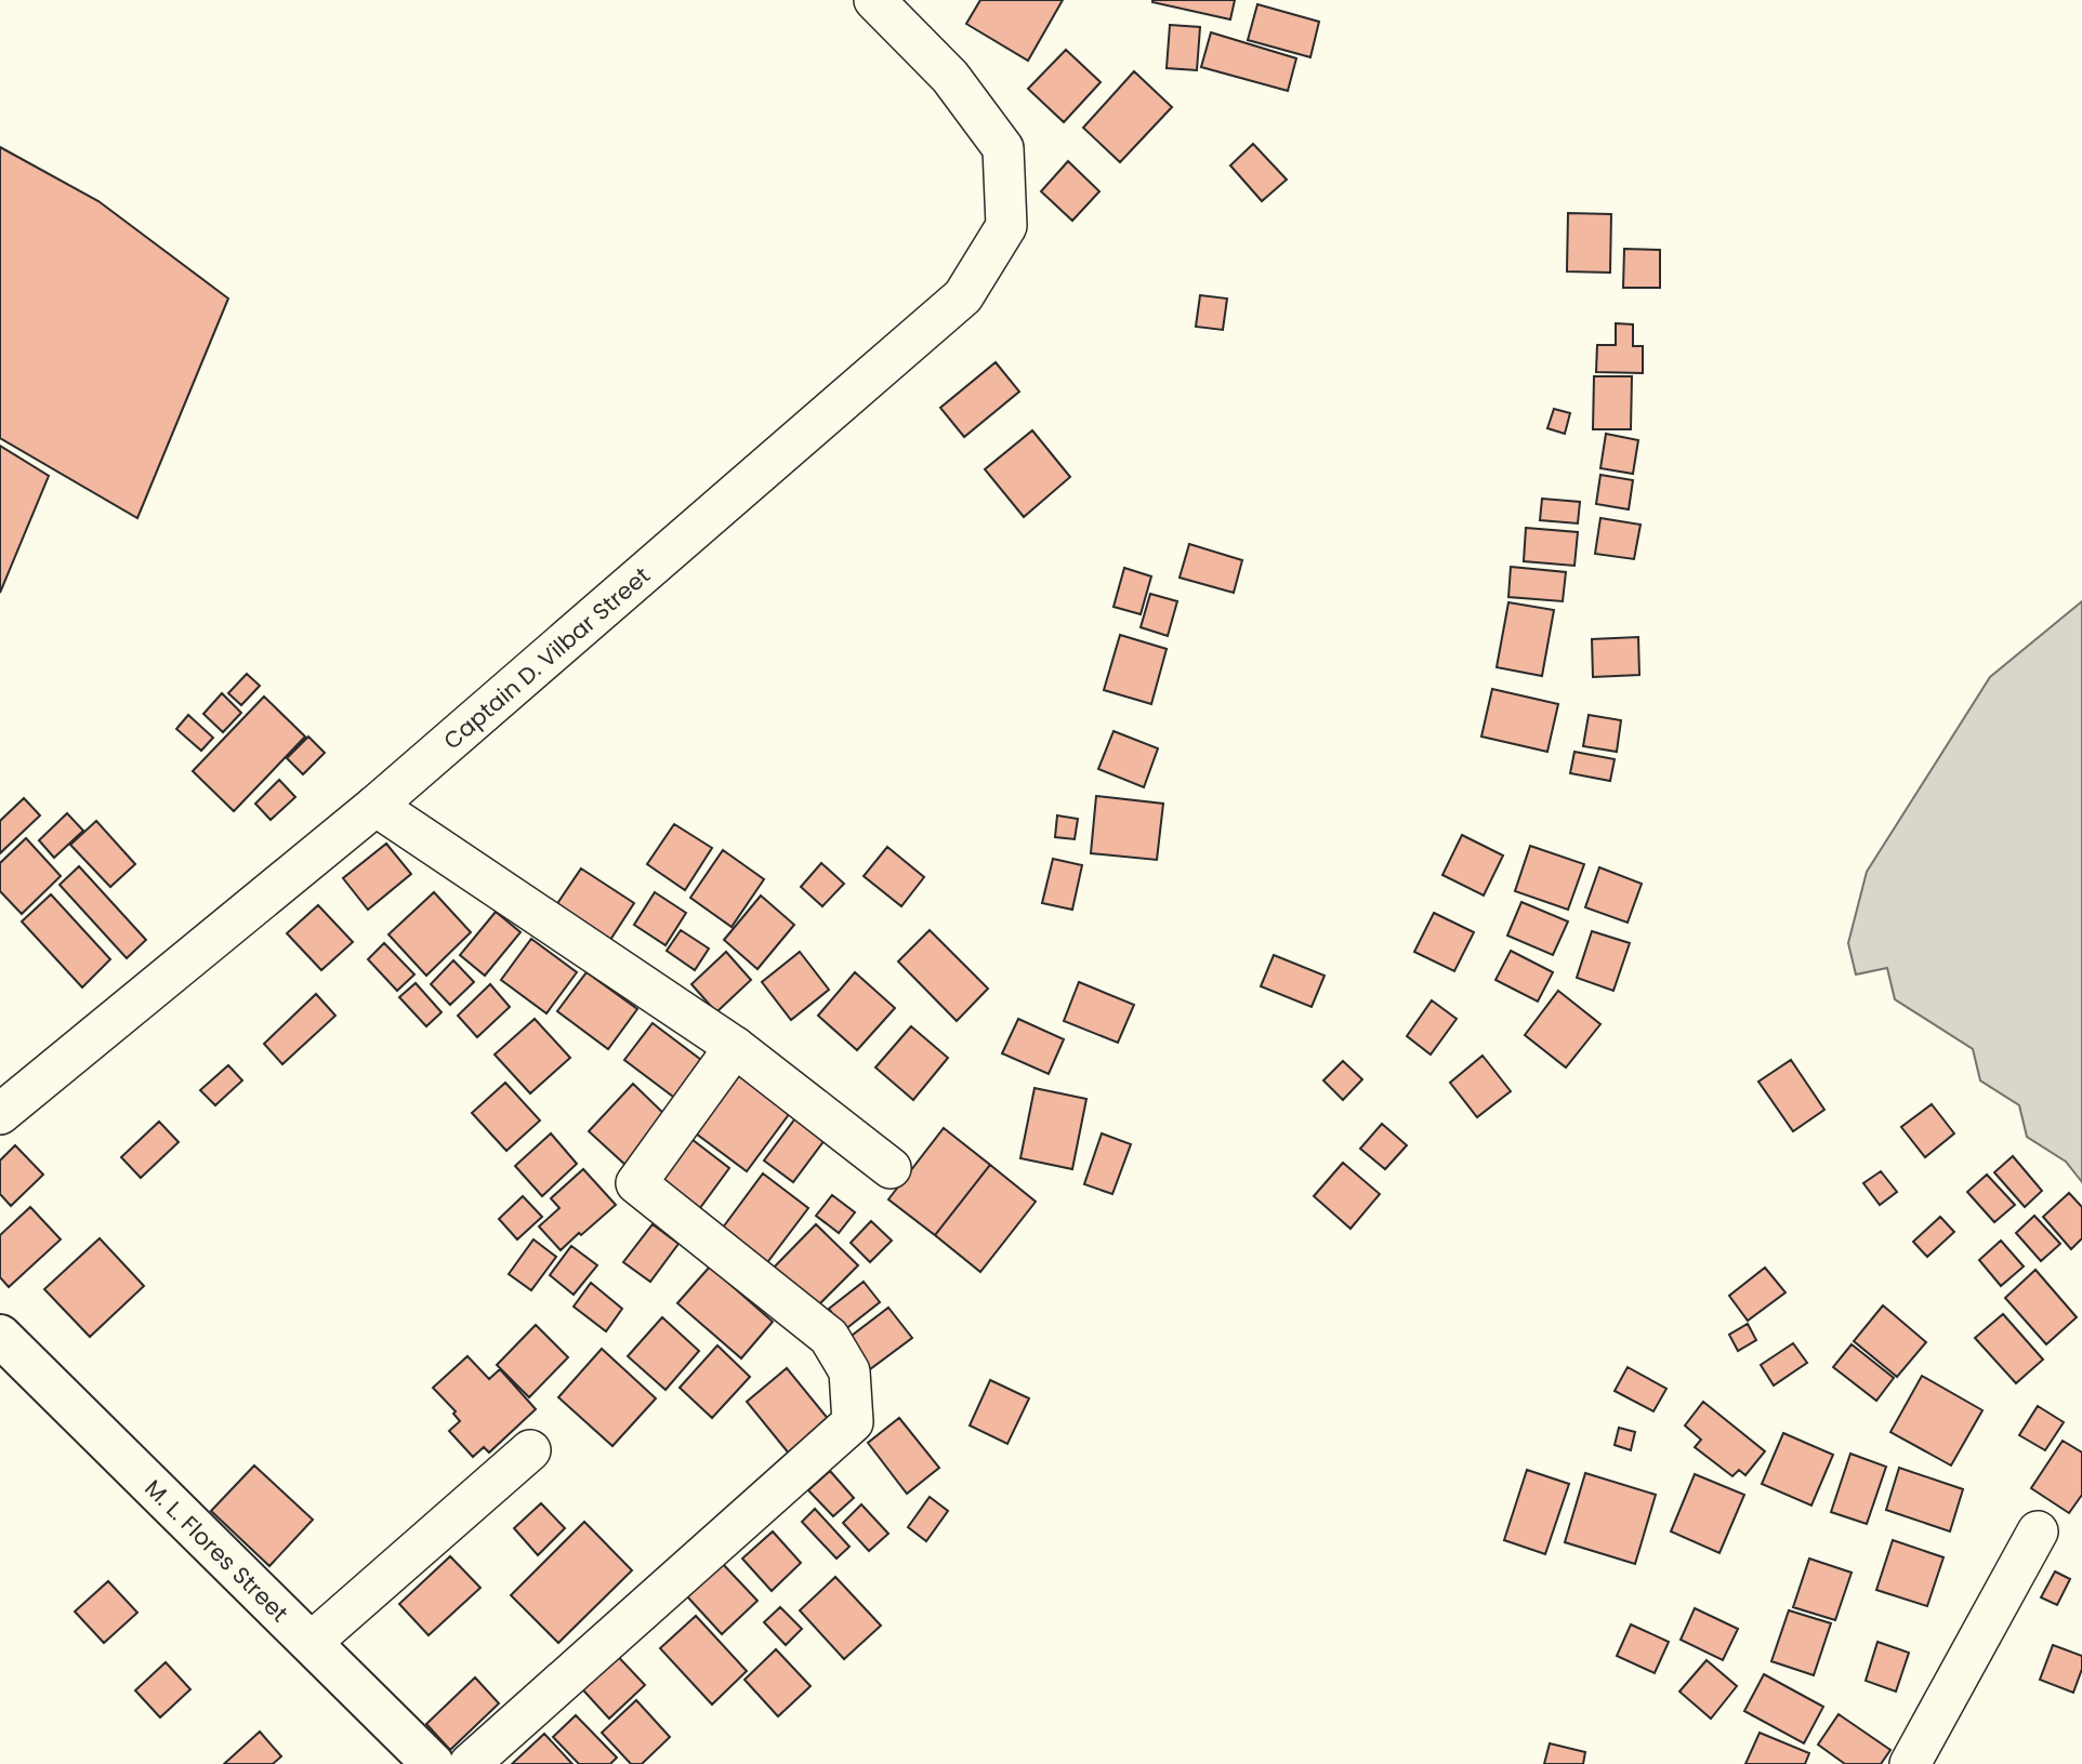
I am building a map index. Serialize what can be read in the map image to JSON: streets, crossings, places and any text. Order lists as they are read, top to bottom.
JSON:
{
  "streets": {
    "street": ["Captain D. Vilbar Street", "M. L. Flores Street"]
  }
}
